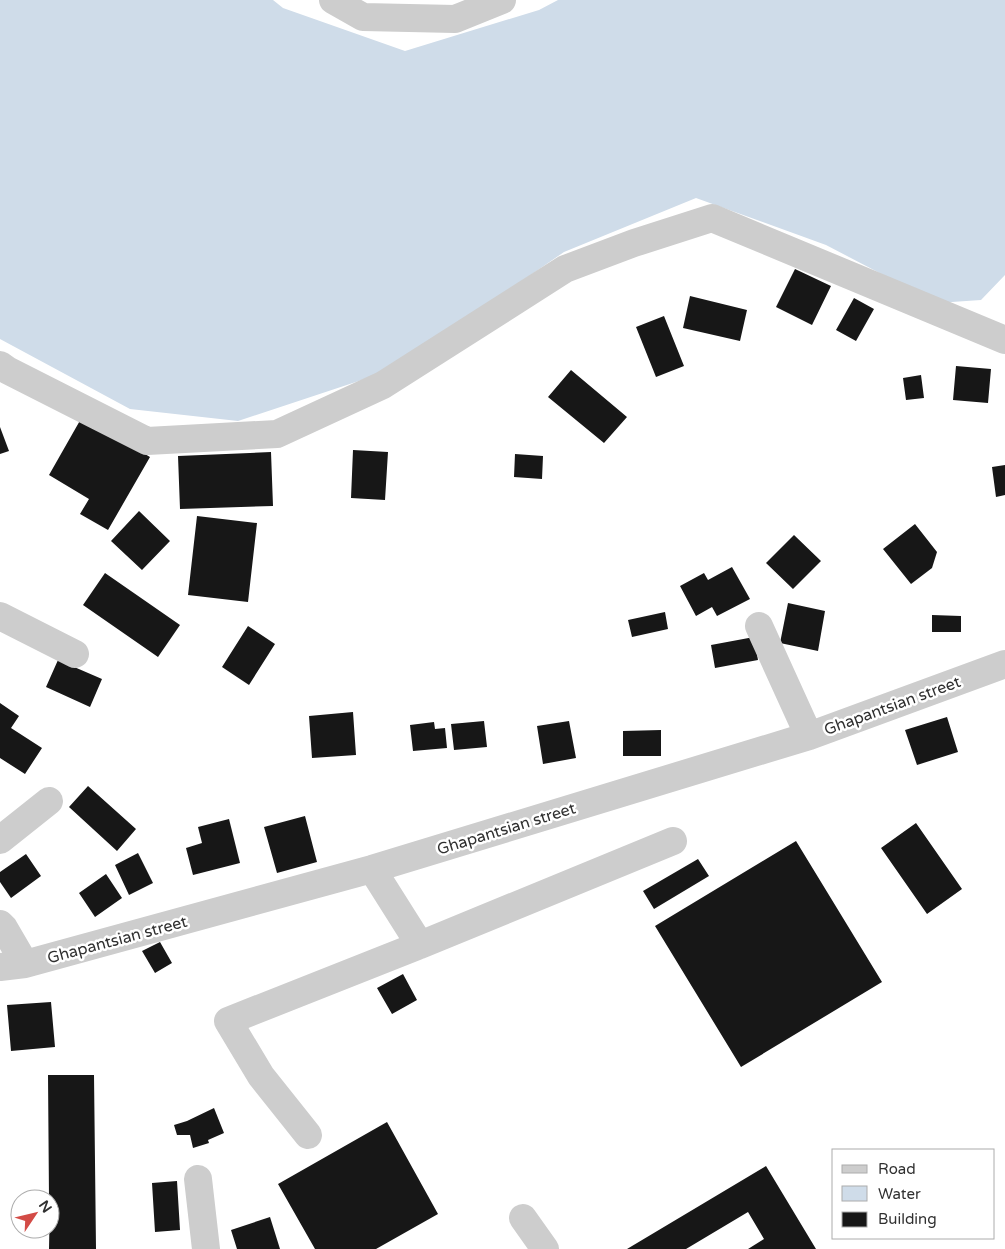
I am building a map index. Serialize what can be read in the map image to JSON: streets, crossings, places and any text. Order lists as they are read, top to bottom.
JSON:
{
  "streets": {
    "street": ["Ghapantsian street"]
  },
  "legend": ["Road", "Water", "Building"],
  "north": "top right"
}
